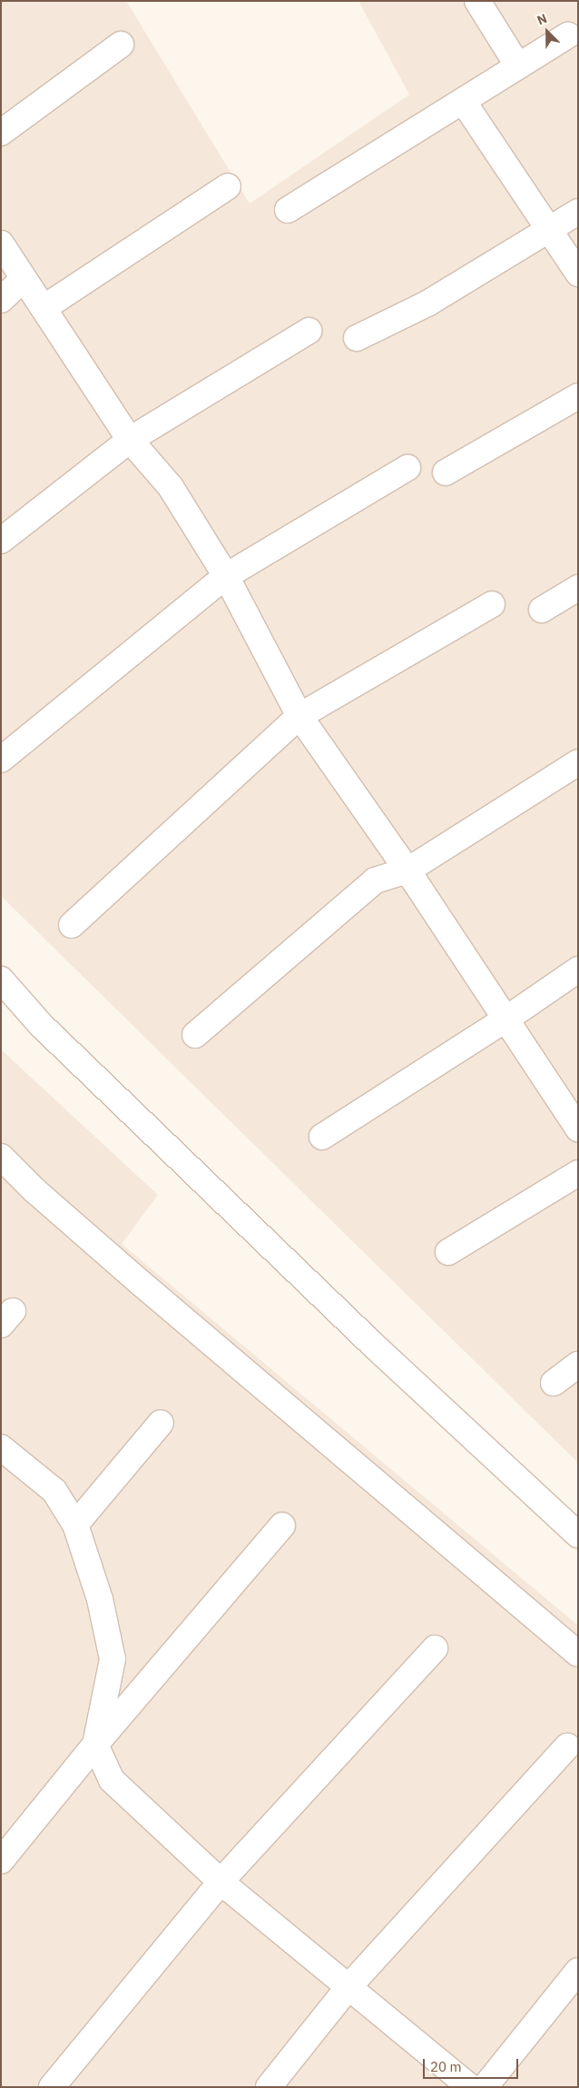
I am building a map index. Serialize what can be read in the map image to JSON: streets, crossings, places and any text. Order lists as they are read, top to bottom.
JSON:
{
  "scale_bar": "20 m",
  "north": "top left"
}
